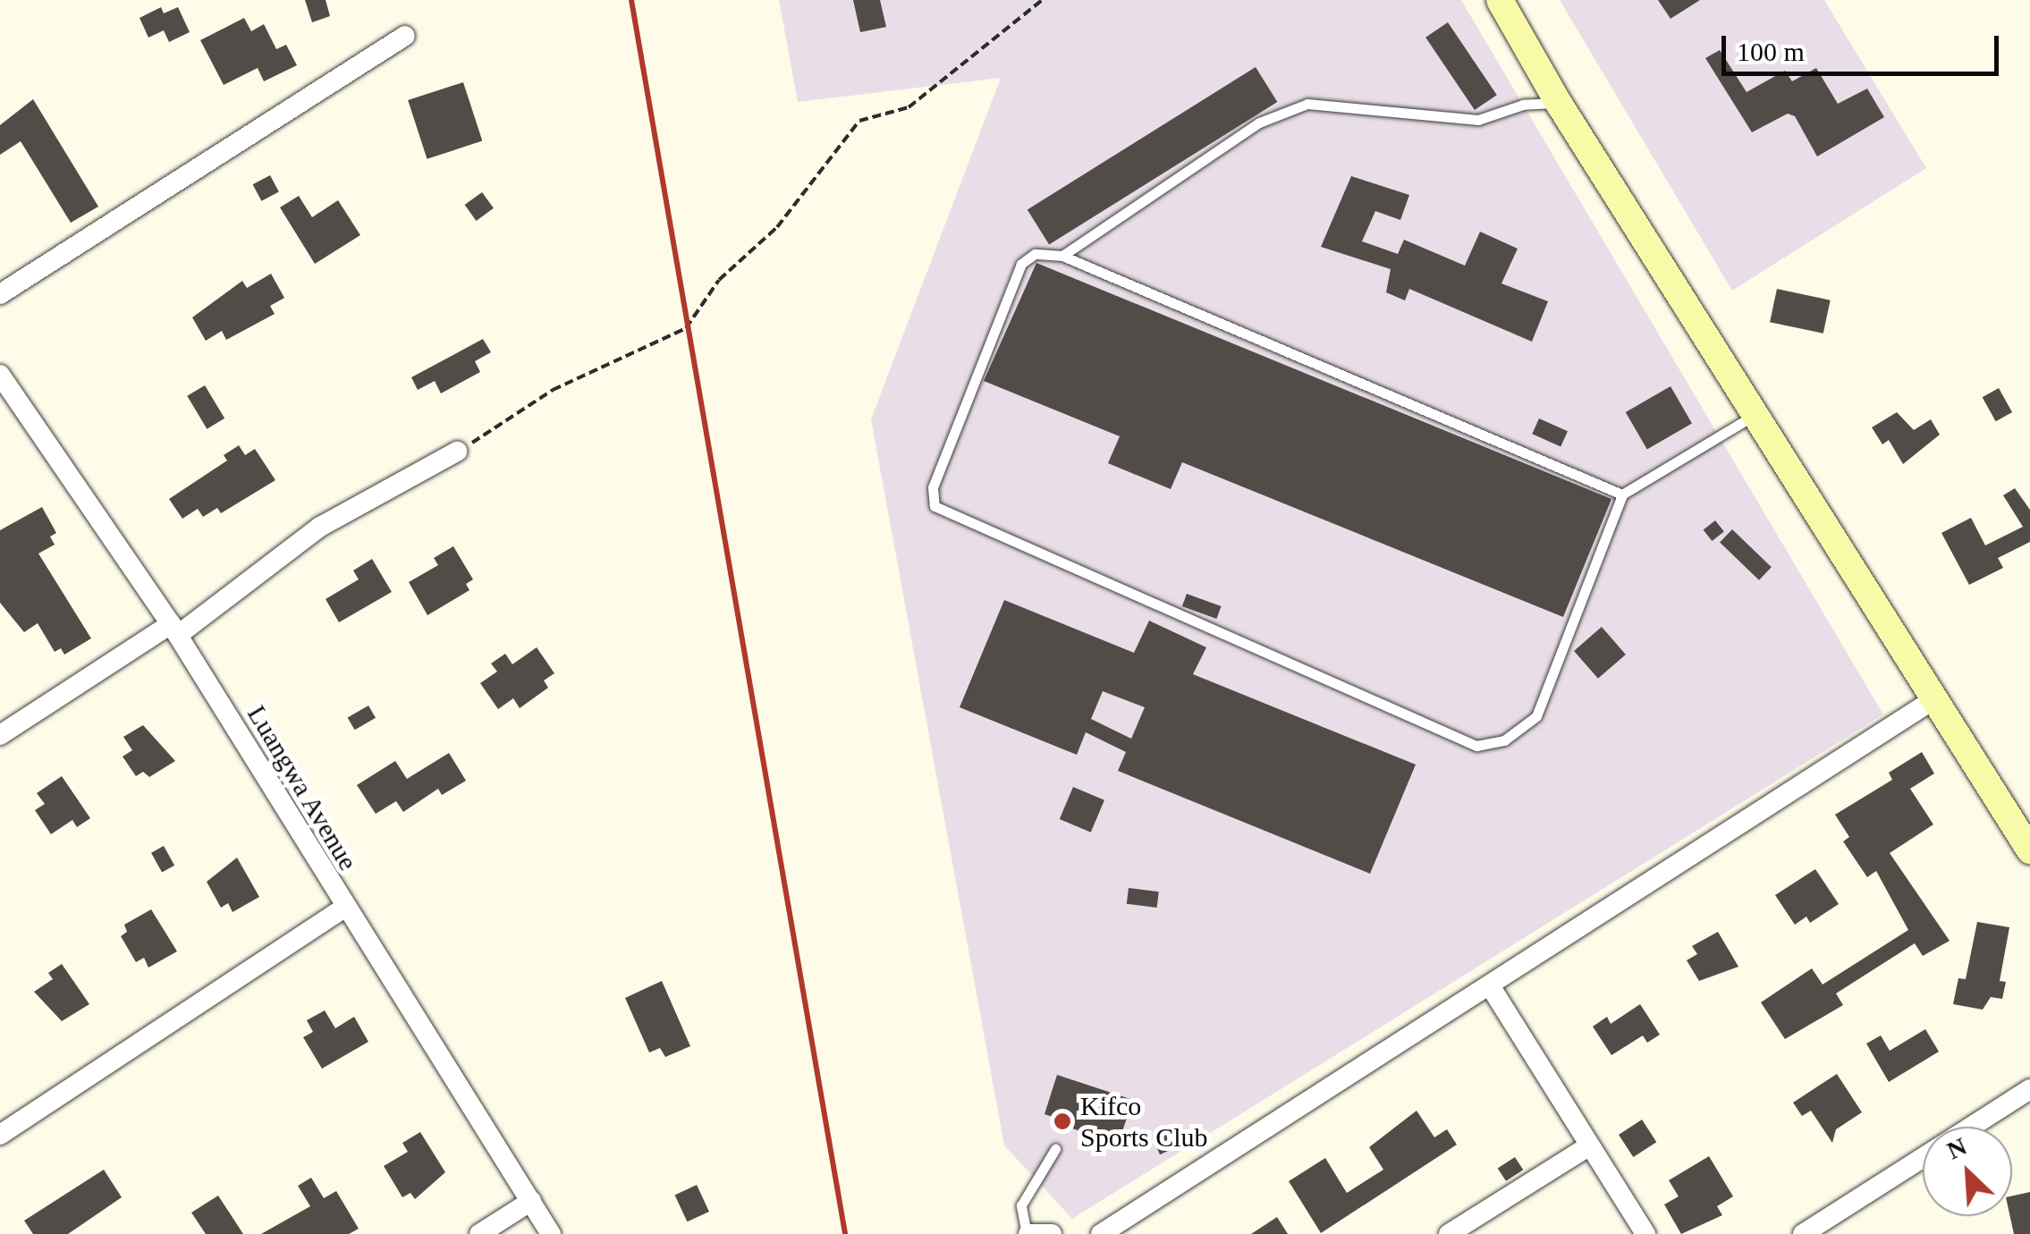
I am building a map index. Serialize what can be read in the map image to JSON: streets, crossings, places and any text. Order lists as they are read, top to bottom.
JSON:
{
  "streets": {
    "street": ["Luangwa Avenue"]
  },
  "places": ["Kifco Sports Club"],
  "scale_bar": "100 m",
  "north": "top left"
}
